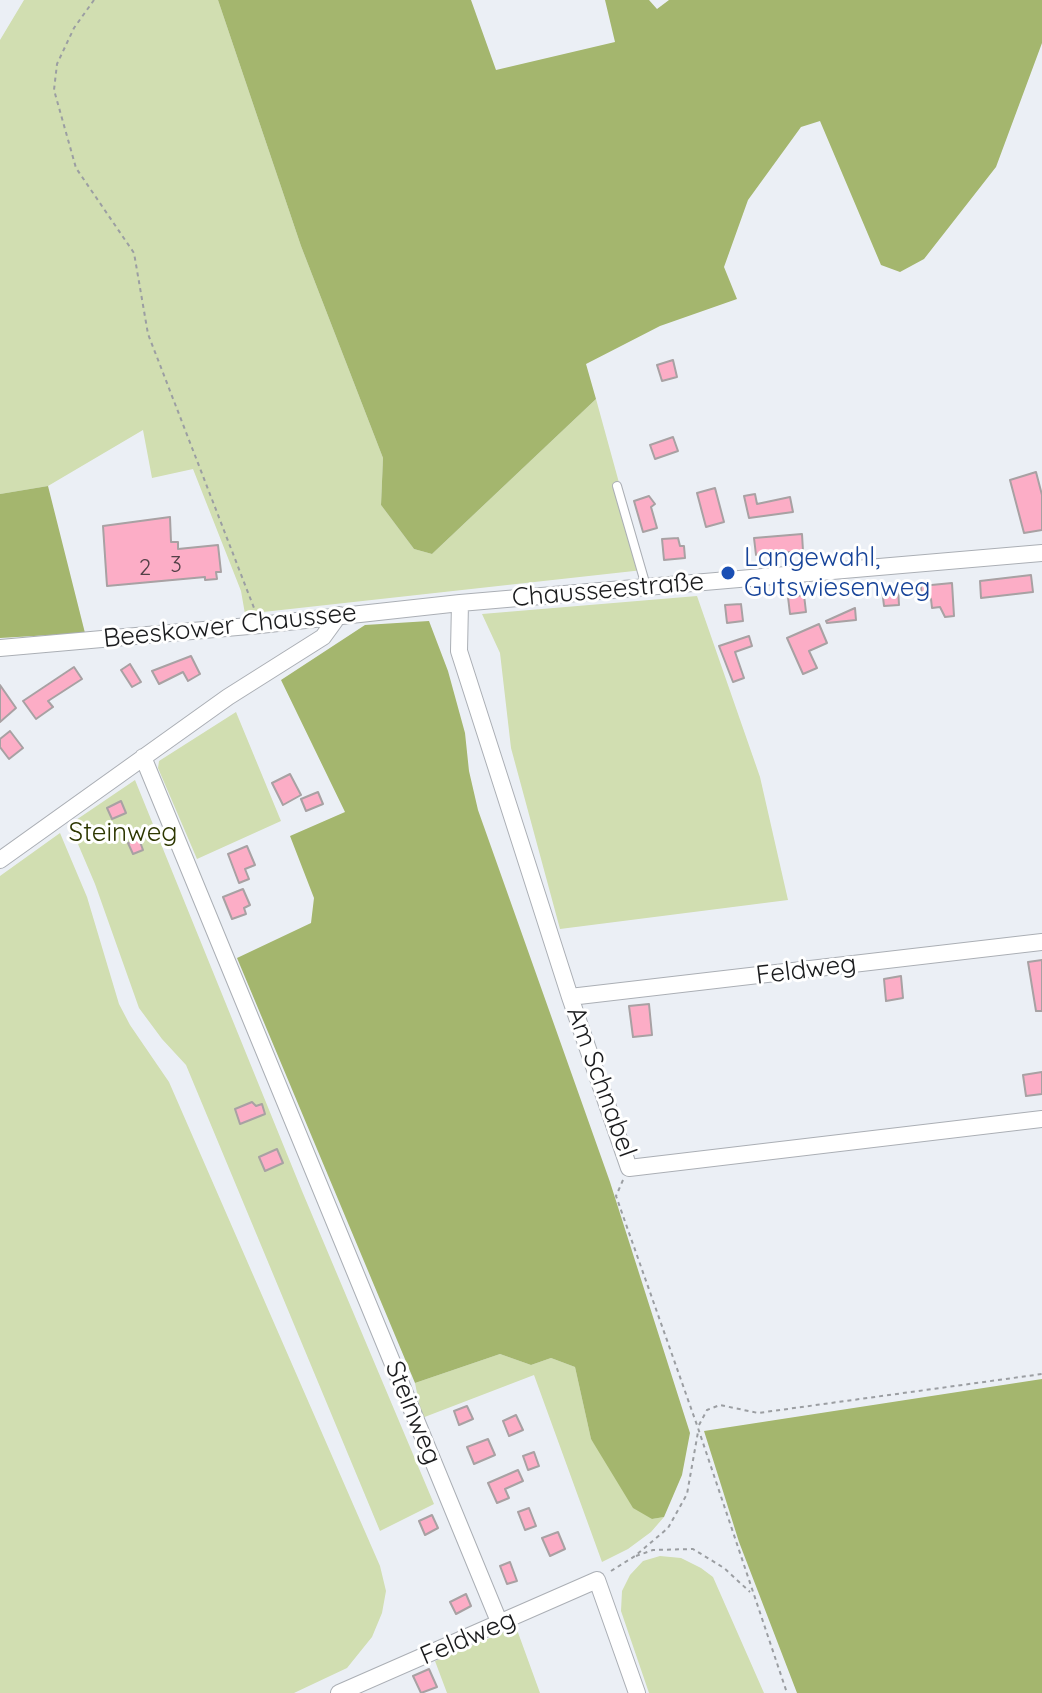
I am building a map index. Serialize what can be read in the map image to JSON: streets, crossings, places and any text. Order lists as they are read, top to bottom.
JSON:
{
  "streets": {
    "street": [
      "Chausseestraße",
      "Beeskower Chaussee",
      "Feldweg",
      "Am Schnabel",
      "Steinweg"
    ]
  },
  "crossings": [
    ["Chausseestraße", "Beeskower Chaussee"],
    ["Chausseestraße", "Am Schnabel"],
    ["Beeskower Chaussee", "Am Schnabel"],
    ["Feldweg", "Am Schnabel"],
    ["Feldweg", "Steinweg"]
  ],
  "parks": ["Steinweg"],
  "places": ["Langewahl, Gutswiesenweg"],
  "house_numbers": ["3", "2"]
}
